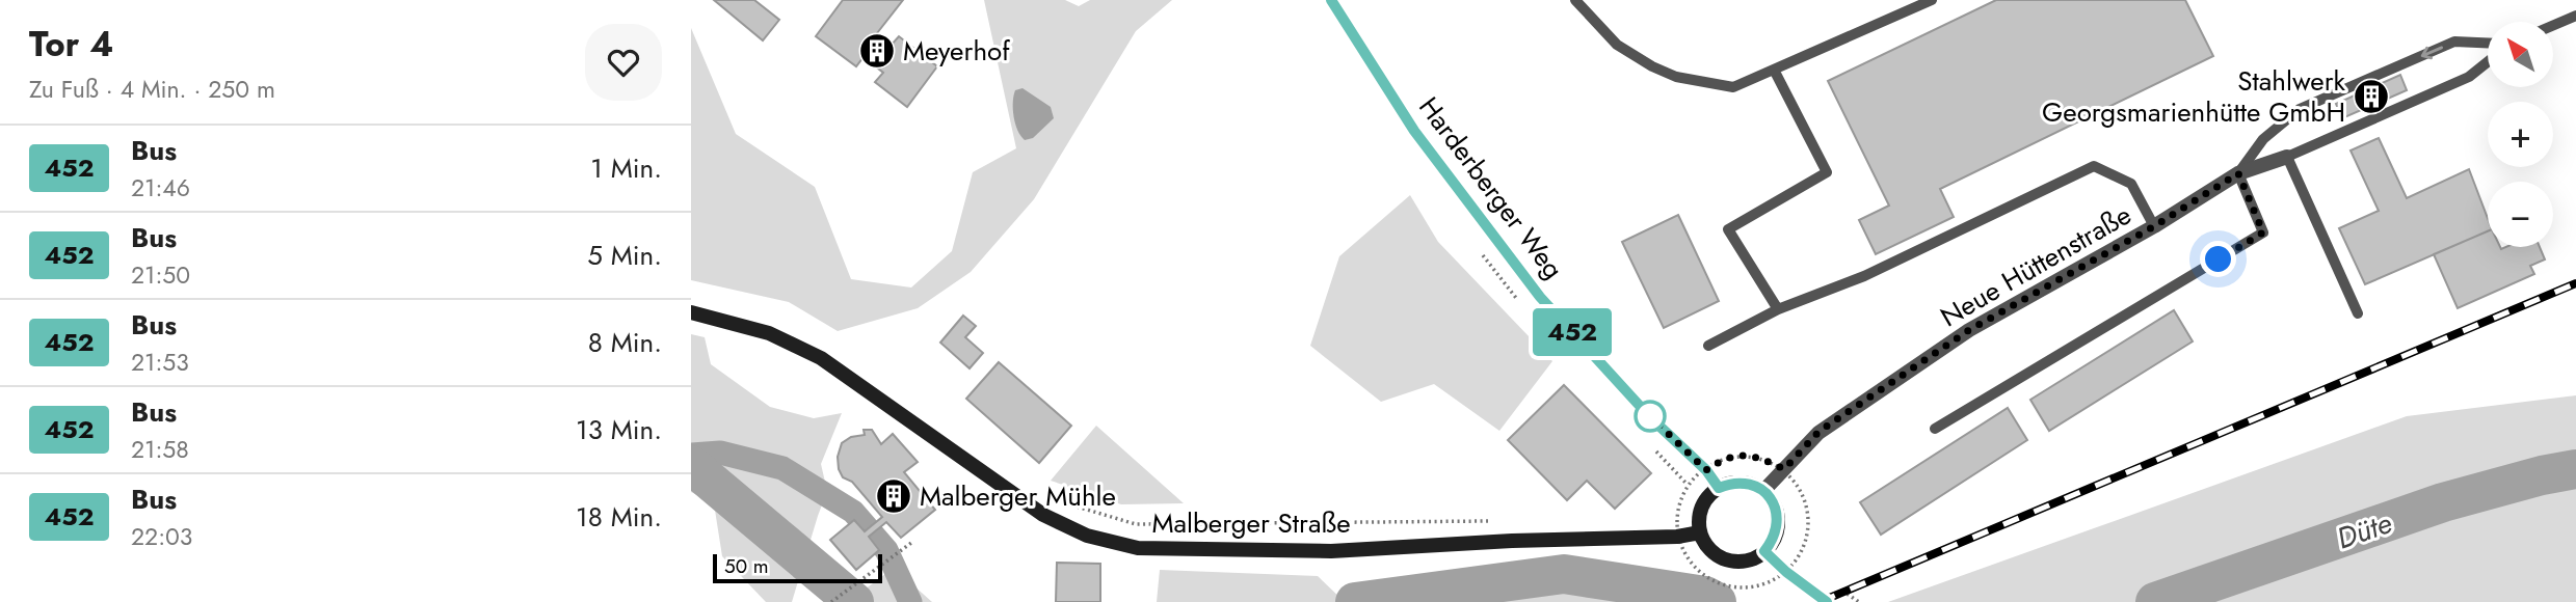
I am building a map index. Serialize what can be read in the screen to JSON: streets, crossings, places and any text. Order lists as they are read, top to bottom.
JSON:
{
  "streets": {
    "street": ["Harderberger Weg", "Neue Hüttenstraße", "Malberger Straße"]
  },
  "crossings": [
    ["Harderberger Weg", "Neue Hüttenstraße"],
    ["Harderberger Weg", "Malberger Straße"],
    ["Neue Hüttenstraße", "Malberger Straße"]
  ],
  "water": ["Düte"],
  "places": {
    "building": ["Meyerhof", "Stahlwerk Georgsmarienhütte GmbH", "Malberger Mühle"]
  },
  "lines": ["bus line 452"],
  "scale_bar": "50 m",
  "north": "top left",
  "page": {
    "heading": ["Tor 4", "Zu Fuß · 4 Min. · 250 m"],
    "on_map": "452",
    "map_buttons": ["+", "−"],
    "list": [
      {
        "mark": "452",
        "name": "Bus",
        "note": "21:46",
        "value": "1 Min."
      },
      {
        "mark": "452",
        "name": "Bus",
        "note": "21:50",
        "value": "5 Min."
      },
      {
        "mark": "452",
        "name": "Bus",
        "note": "21:53",
        "value": "8 Min."
      },
      {
        "mark": "452",
        "name": "Bus",
        "note": "21:58",
        "value": "13 Min."
      },
      {
        "mark": "452",
        "name": "Bus",
        "note": "22:03",
        "value": "18 Min."
      }
    ],
    "scale": "50 m"
  }
}
